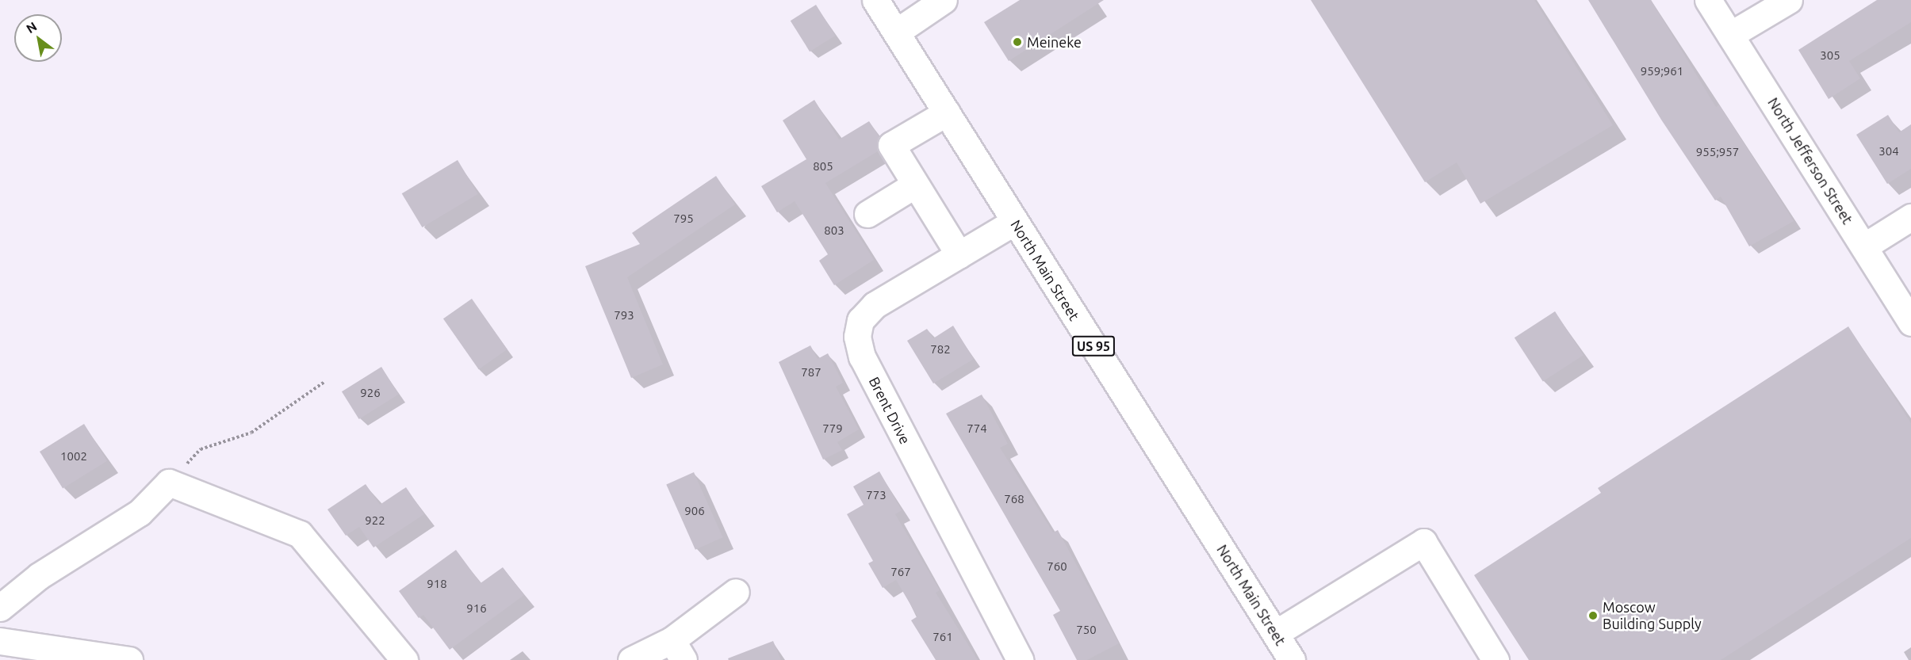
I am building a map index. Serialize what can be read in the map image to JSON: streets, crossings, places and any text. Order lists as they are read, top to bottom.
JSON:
{
  "streets": {
    "main road": [
      "North Jefferson Street",
      "North Main Street",
      "US 95",
      "Brent Drive"
    ]
  },
  "crossings": [
    ["North Main Street", "Brent Drive"]
  ],
  "places": ["Meineke", "Moscow Building Supply"],
  "house_numbers": [
    "305",
    "959;961",
    "304",
    "955;957",
    "805",
    "795",
    "803",
    "793",
    "782",
    "787",
    "926",
    "779",
    "774",
    "1002",
    "773",
    "768",
    "906",
    "922",
    "760",
    "767",
    "918",
    "916",
    "750",
    "761"
  ],
  "north": "top left"
}
